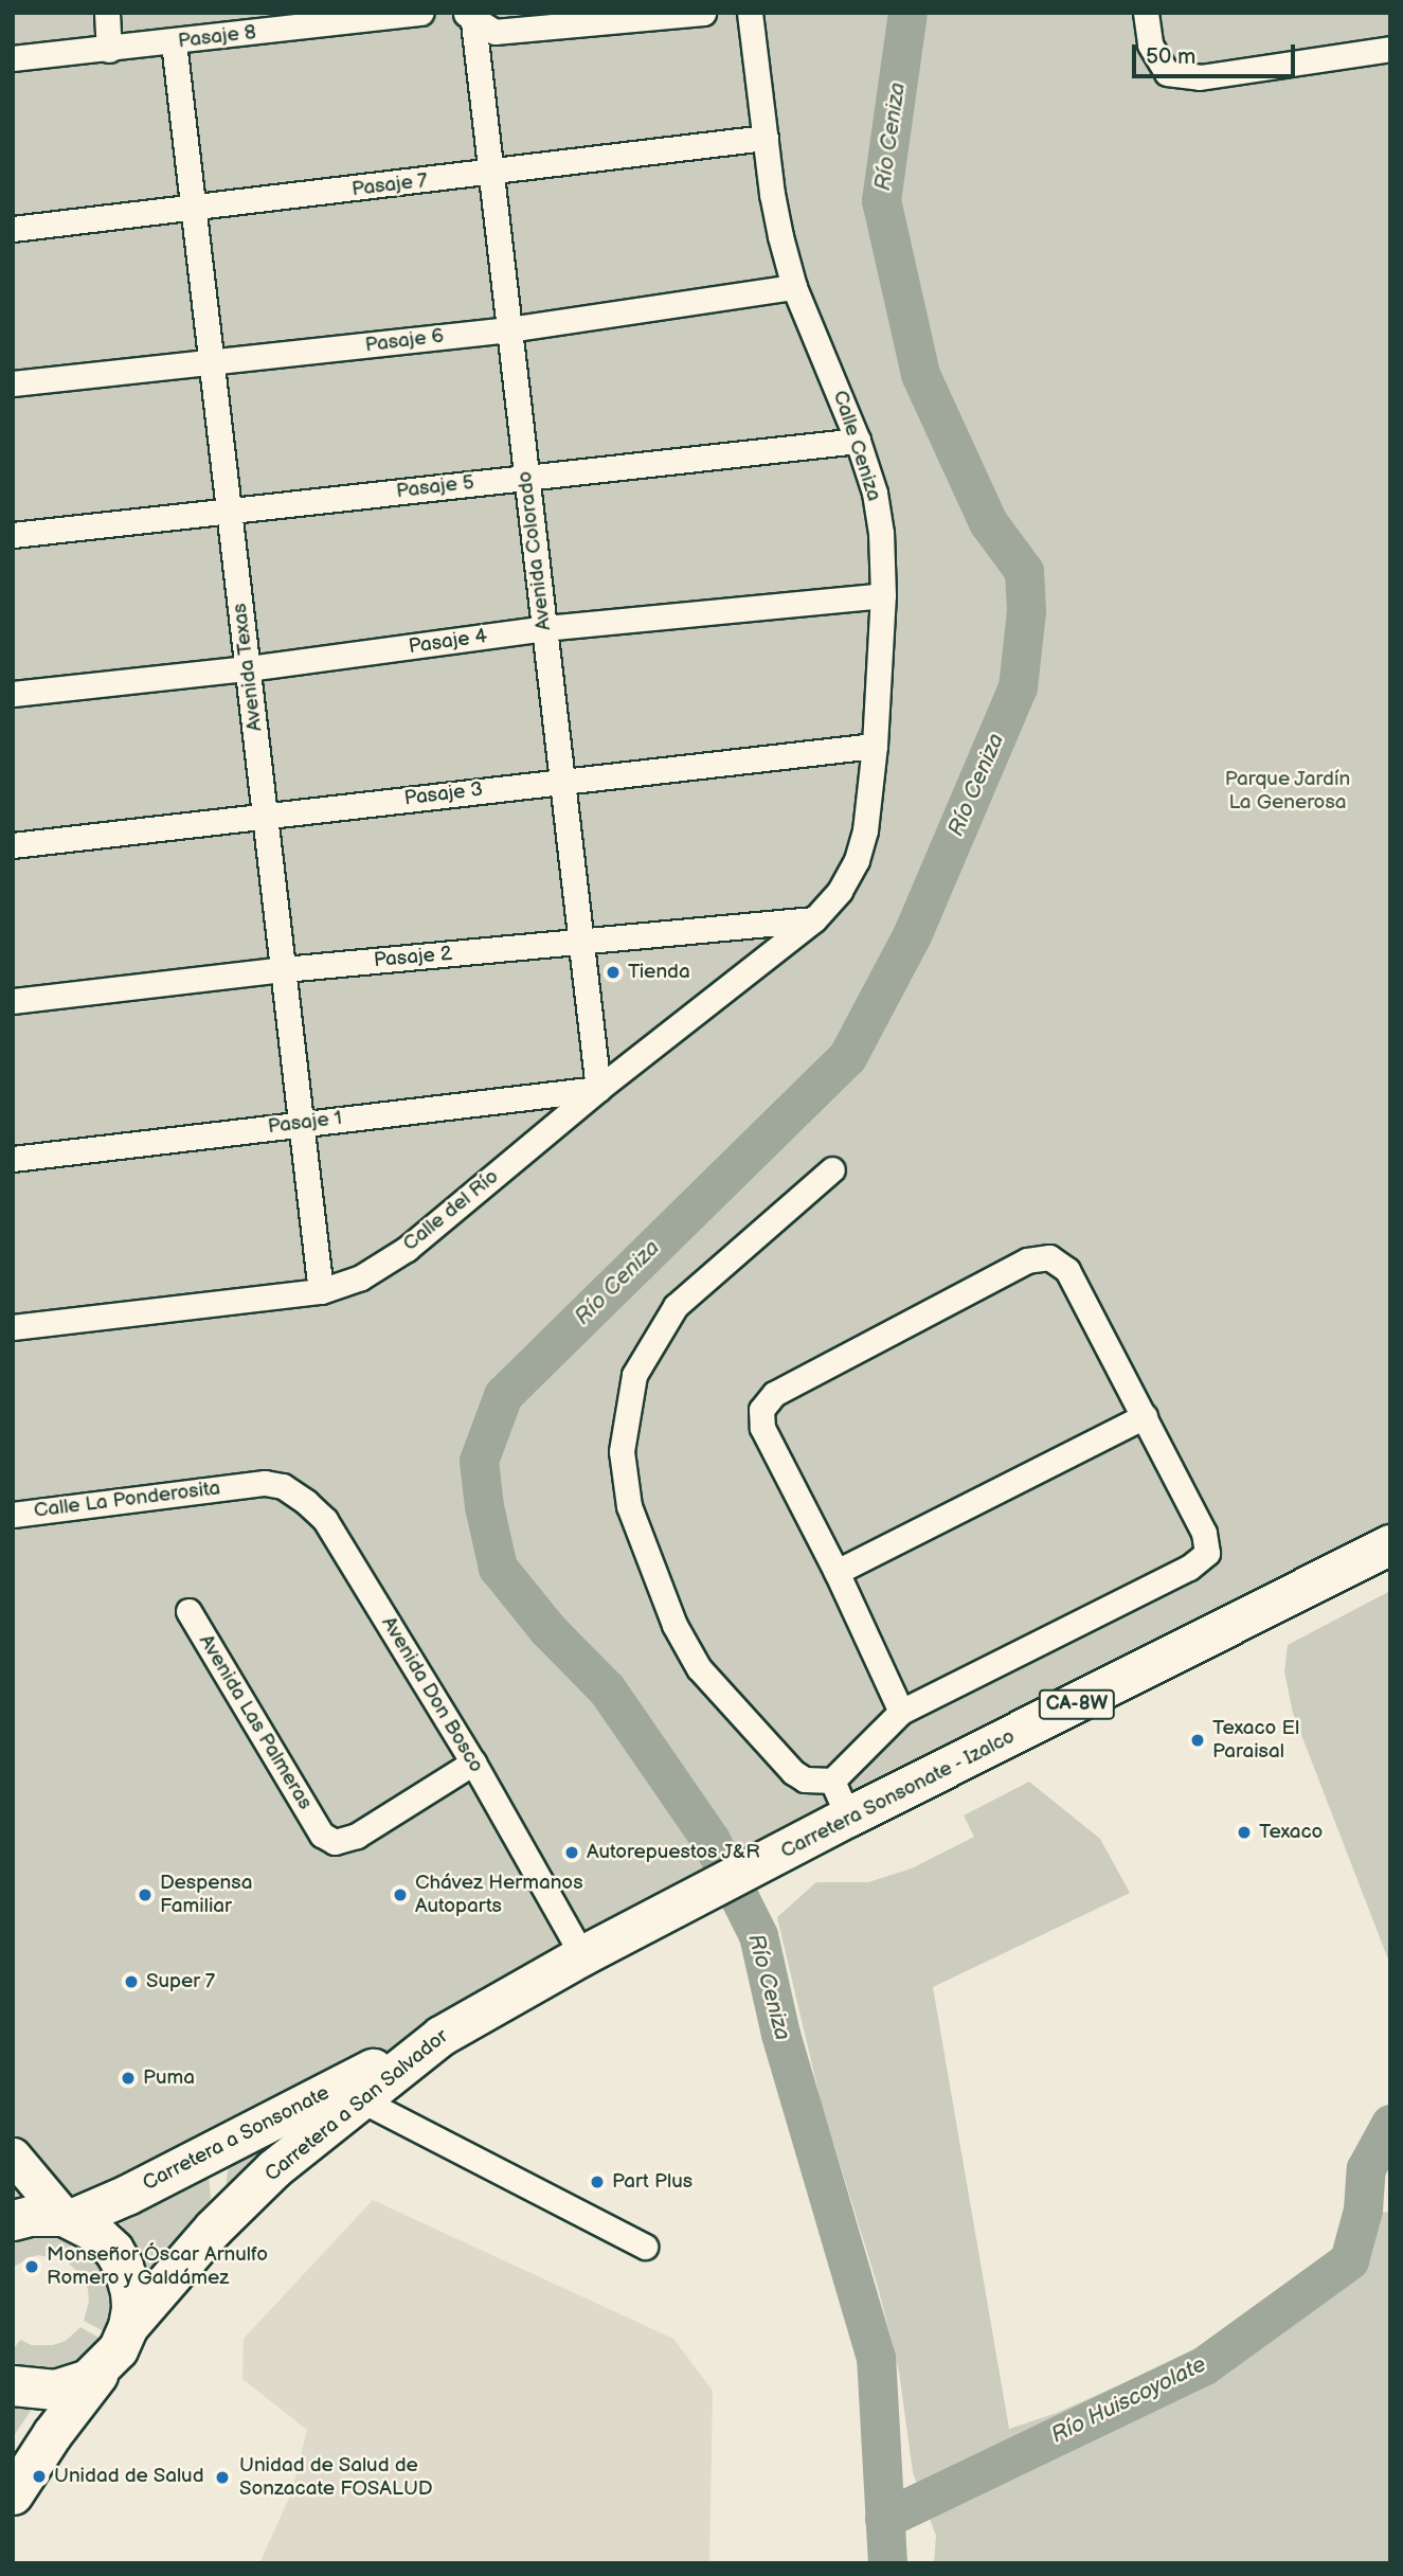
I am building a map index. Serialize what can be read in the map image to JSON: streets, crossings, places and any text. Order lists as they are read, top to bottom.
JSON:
{
  "streets": {
    "main road": [
      "CA-8W",
      "Carretera Sonsonate - Izalco",
      "Carretera a San Salvador",
      "Carretera a Sonsonate"
    ],
    "street": [
      "Pasaje 8",
      "Pasaje 7",
      "Pasaje 6",
      "Calle Ceniza",
      "Pasaje 5",
      "Avenida Colorado",
      "Pasaje 4",
      "Avenida Texas",
      "Pasaje 3",
      "Pasaje 2",
      "Pasaje 1",
      "Calle del Río",
      "Calle La Ponderosita",
      "Avenida Don Bosco",
      "Avenida Las Palmeras"
    ]
  },
  "crossings": [
    ["Pasaje 8", "Avenida Texas"],
    ["Pasaje 7", "Calle Ceniza"],
    ["Pasaje 7", "Avenida Colorado"],
    ["Pasaje 7", "Avenida Texas"],
    ["Pasaje 6", "Calle Ceniza"],
    ["Pasaje 6", "Avenida Colorado"],
    ["Pasaje 6", "Avenida Texas"],
    ["Calle Ceniza", "Pasaje 5"],
    ["Calle Ceniza", "Pasaje 4"],
    ["Calle Ceniza", "Pasaje 3"],
    ["Calle Ceniza", "Pasaje 2"],
    ["Calle Ceniza", "Calle del Río"],
    ["Pasaje 5", "Avenida Colorado"],
    ["Pasaje 5", "Avenida Texas"],
    ["Avenida Colorado", "Pasaje 4"],
    ["Avenida Colorado", "Pasaje 3"],
    ["Avenida Colorado", "Pasaje 2"],
    ["Avenida Colorado", "Pasaje 1"],
    ["Avenida Colorado", "Calle del Río"],
    ["Pasaje 4", "Avenida Texas"],
    ["Avenida Texas", "Pasaje 3"],
    ["Avenida Texas", "Pasaje 2"],
    ["Avenida Texas", "Pasaje 1"],
    ["Avenida Texas", "Calle del Río"],
    ["Pasaje 2", "Calle del Río"],
    ["Pasaje 1", "Calle del Río"],
    ["Calle La Ponderosita", "Avenida Don Bosco"],
    ["Avenida Don Bosco", "Avenida Las Palmeras"],
    ["Avenida Don Bosco", "Carretera a San Salvador"],
    ["Carretera Sonsonate - Izalco", "Carretera a San Salvador"],
    ["Carretera a San Salvador", "Carretera a Sonsonate"]
  ],
  "water": ["Río Ceniza", "Río Huiscoyolate"],
  "parks": ["Parque Jardín La Generosa"],
  "places": [
    "Tienda",
    "Texaco El Paraisal",
    "Texaco",
    "Autorepuestos J&R",
    "Despensa Familiar",
    "Chávez Hermanos Autoparts",
    "Super 7",
    "Puma",
    "Part Plus",
    "Monseñor Óscar Arnulfo Romero y Galdámez",
    "Unidad de Salud",
    "Unidad de Salud de Sonzacate FOSALUD"
  ],
  "scale_bar": "50 m"
}
